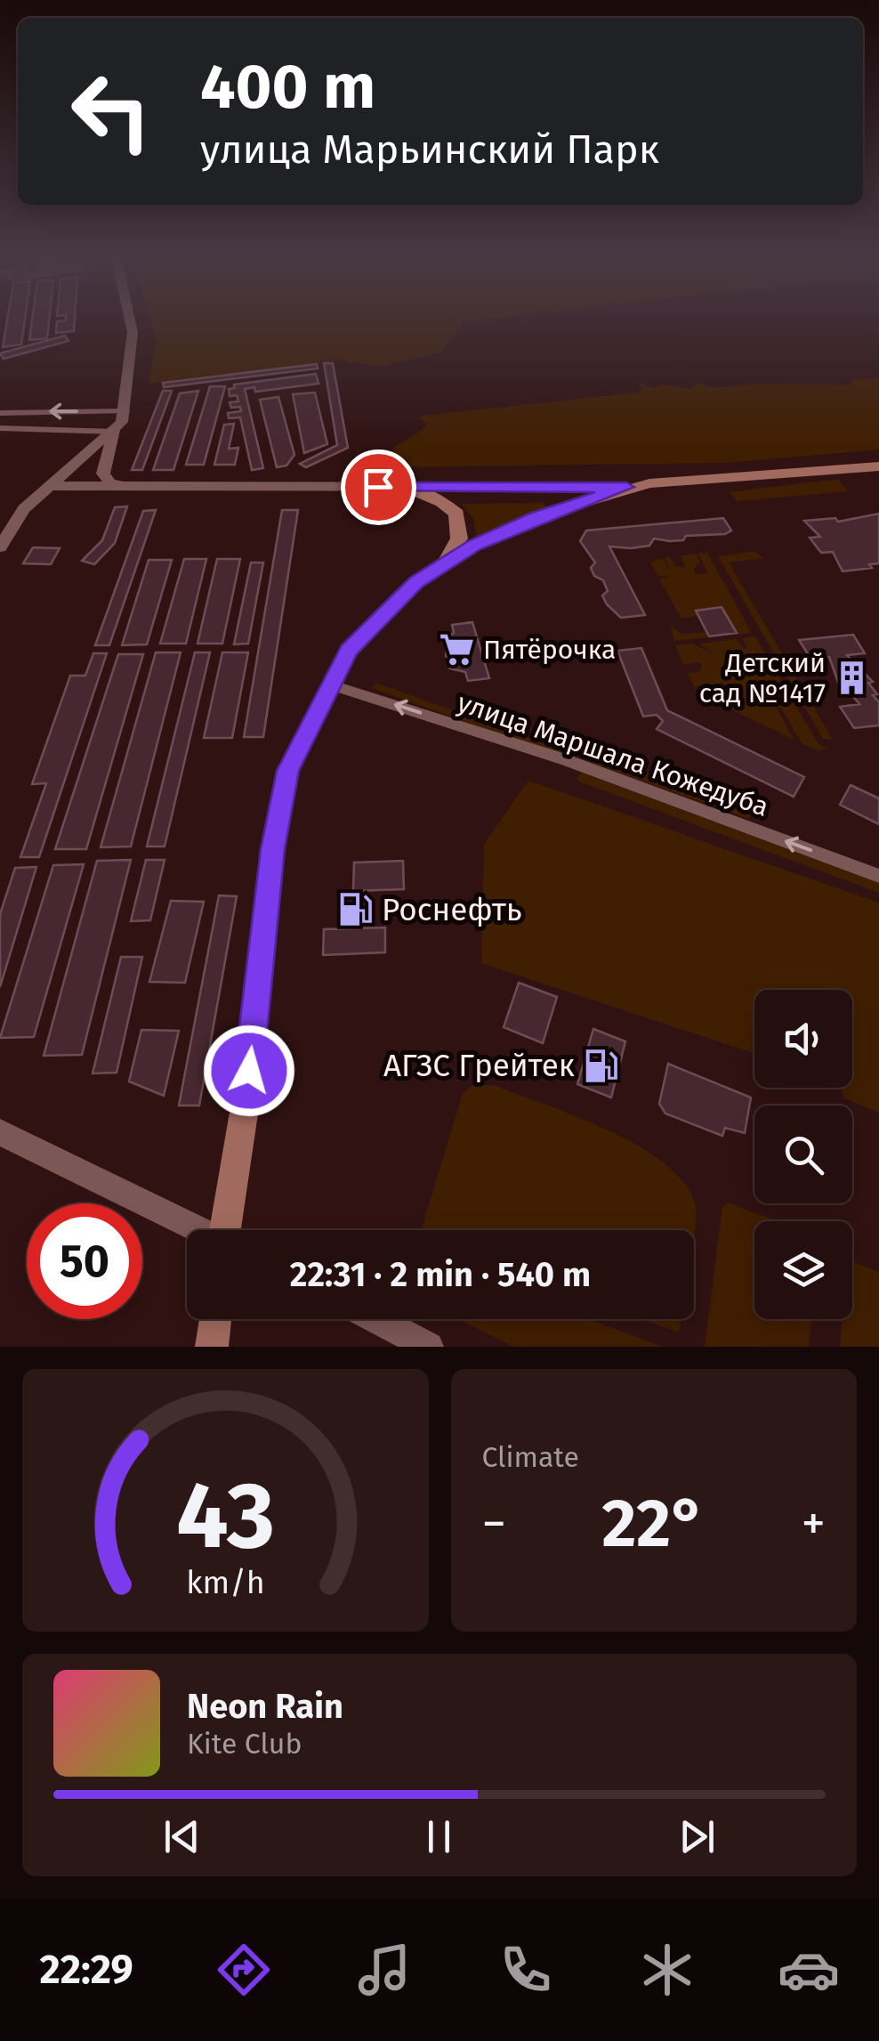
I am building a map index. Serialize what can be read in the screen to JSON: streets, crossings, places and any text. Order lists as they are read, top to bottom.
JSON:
{
  "streets": {
    "street": ["улица Маршала Кожедуба"]
  },
  "one_way": ["улица Маршала Кожедуба"],
  "places": {
    "supermarket": ["Пятёрочка"],
    "building": ["Детский сад №1417"],
    "fuel station": ["Роснефть", "АГЗС Грейтек"]
  },
  "page": {
    "turn": ["400 m", "улица Марьинский Парк"],
    "limit": "50",
    "trip": "22:31 · 2 min · 540 m",
    "tile": "Climate",
    "heat": ["−", "22°", "+"],
    "song": ["Neon Rain", "Kite Club"],
    "tabs": "22:29",
    "gauge": ["43", "km/h"]
  }
}
